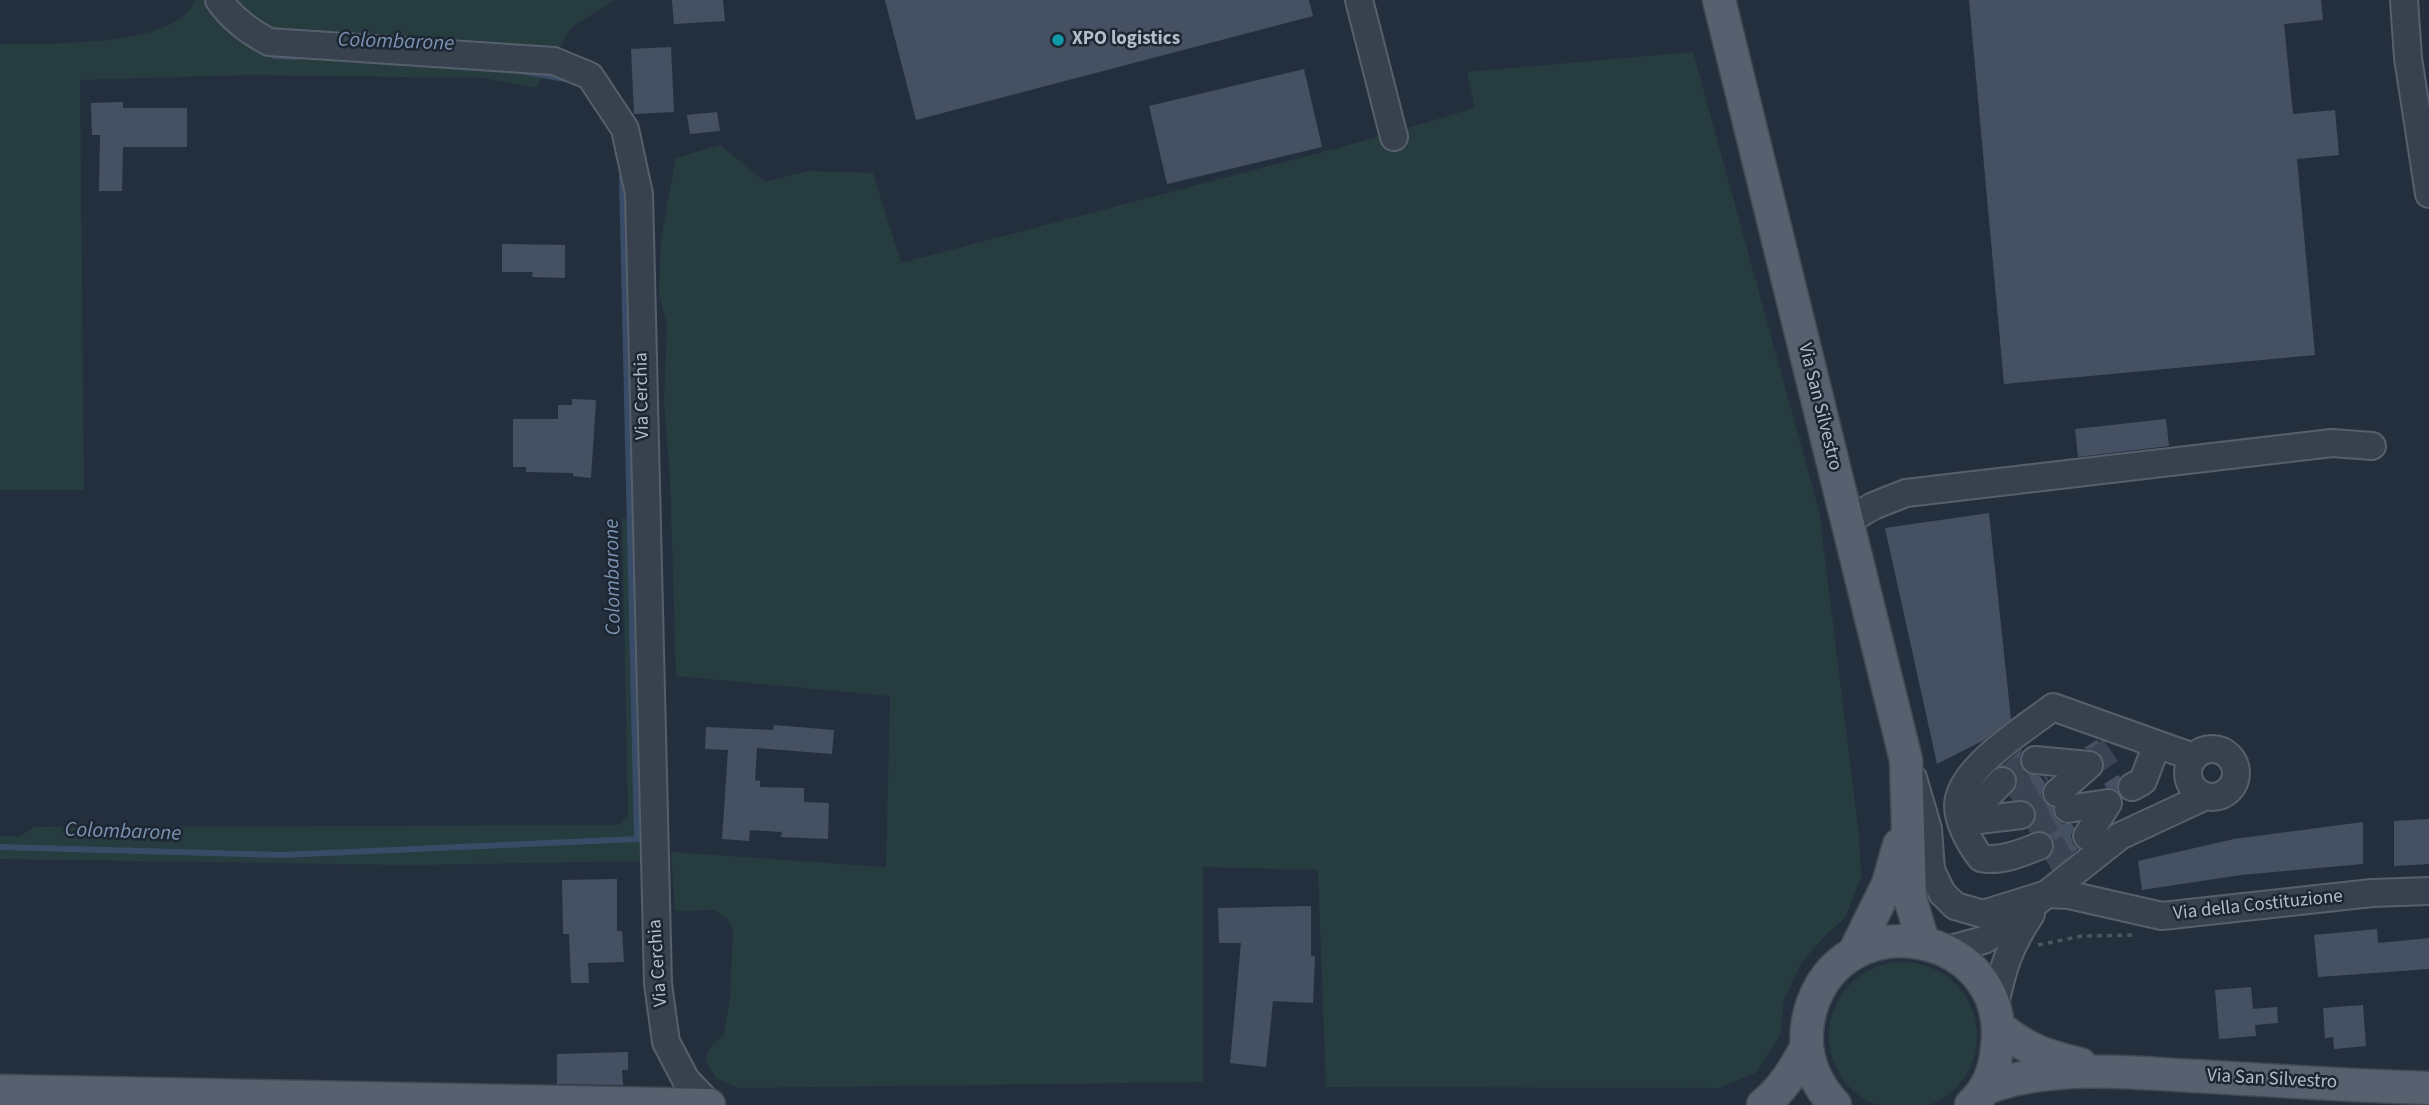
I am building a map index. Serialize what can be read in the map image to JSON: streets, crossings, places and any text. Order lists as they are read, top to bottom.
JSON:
{
  "streets": {
    "main road": ["Via San Silvestro"],
    "street": ["Via Cerchia", "Via della Costituzione"]
  },
  "crossings": [
    ["Via San Silvestro", "Via della Costituzione"]
  ],
  "water": ["Colombarone"],
  "places": ["XPO logistics"]
}
